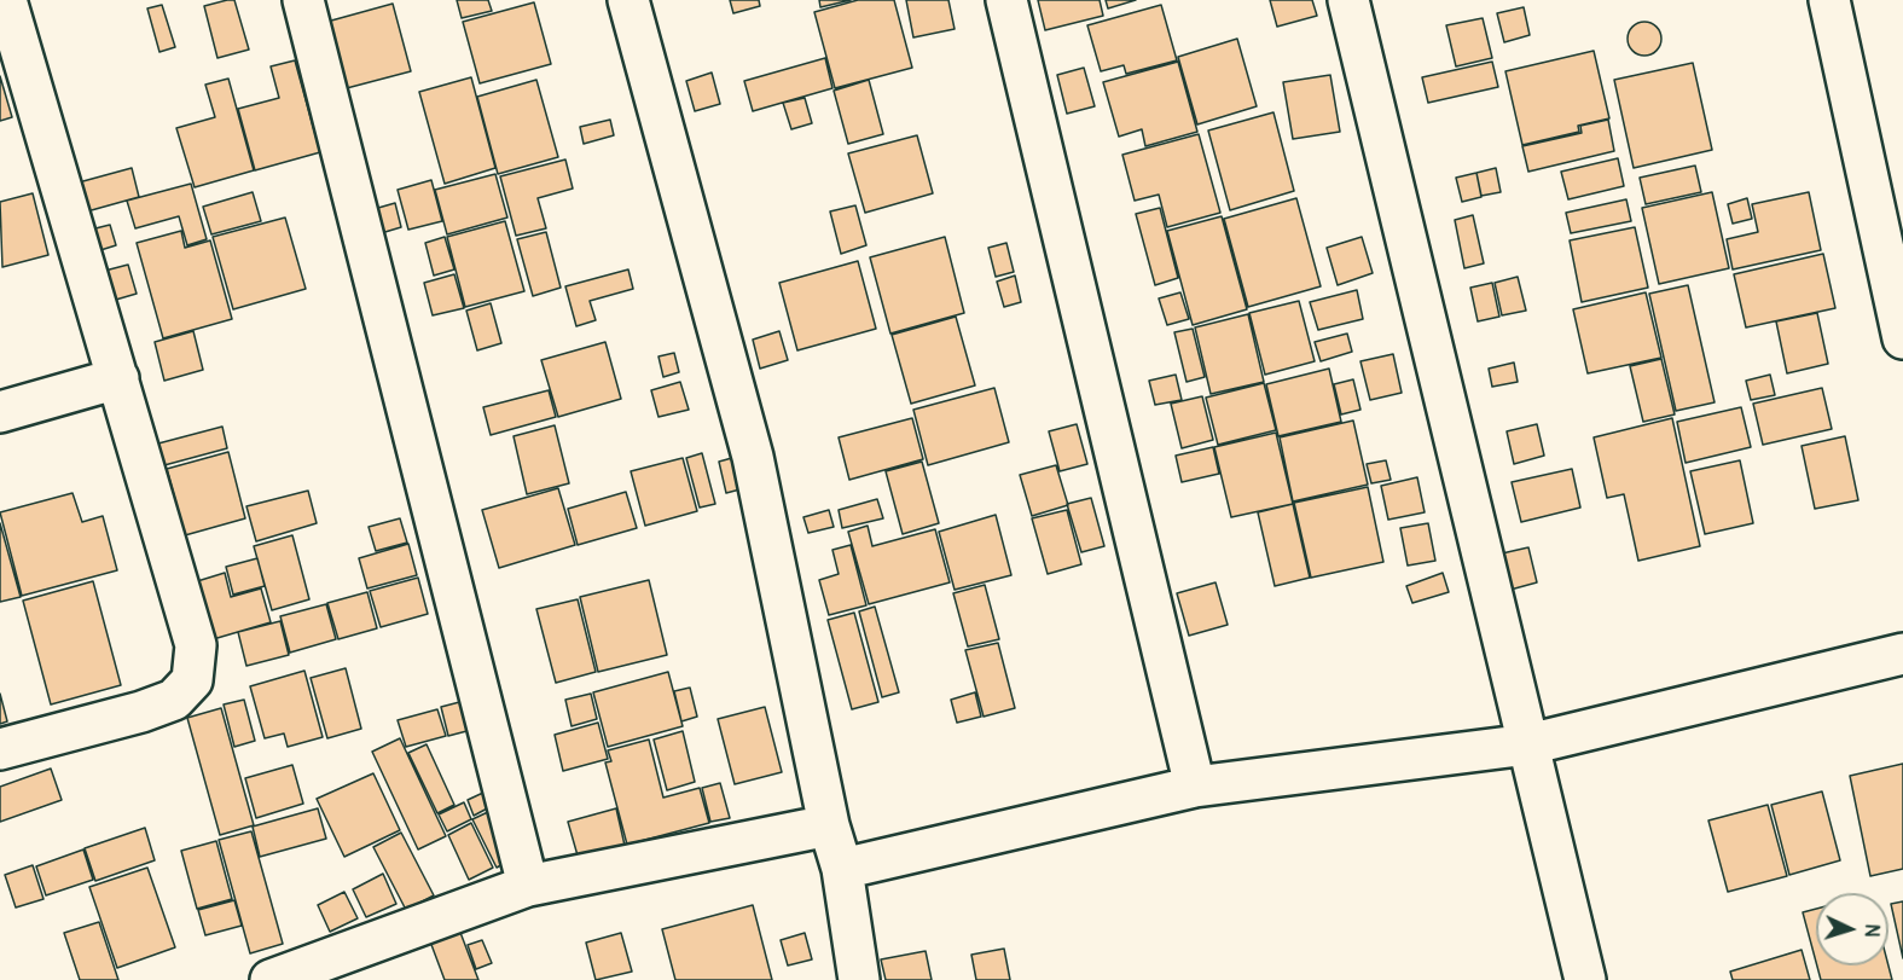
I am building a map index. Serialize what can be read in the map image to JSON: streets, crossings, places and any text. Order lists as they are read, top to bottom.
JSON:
{
  "north": "right"
}
